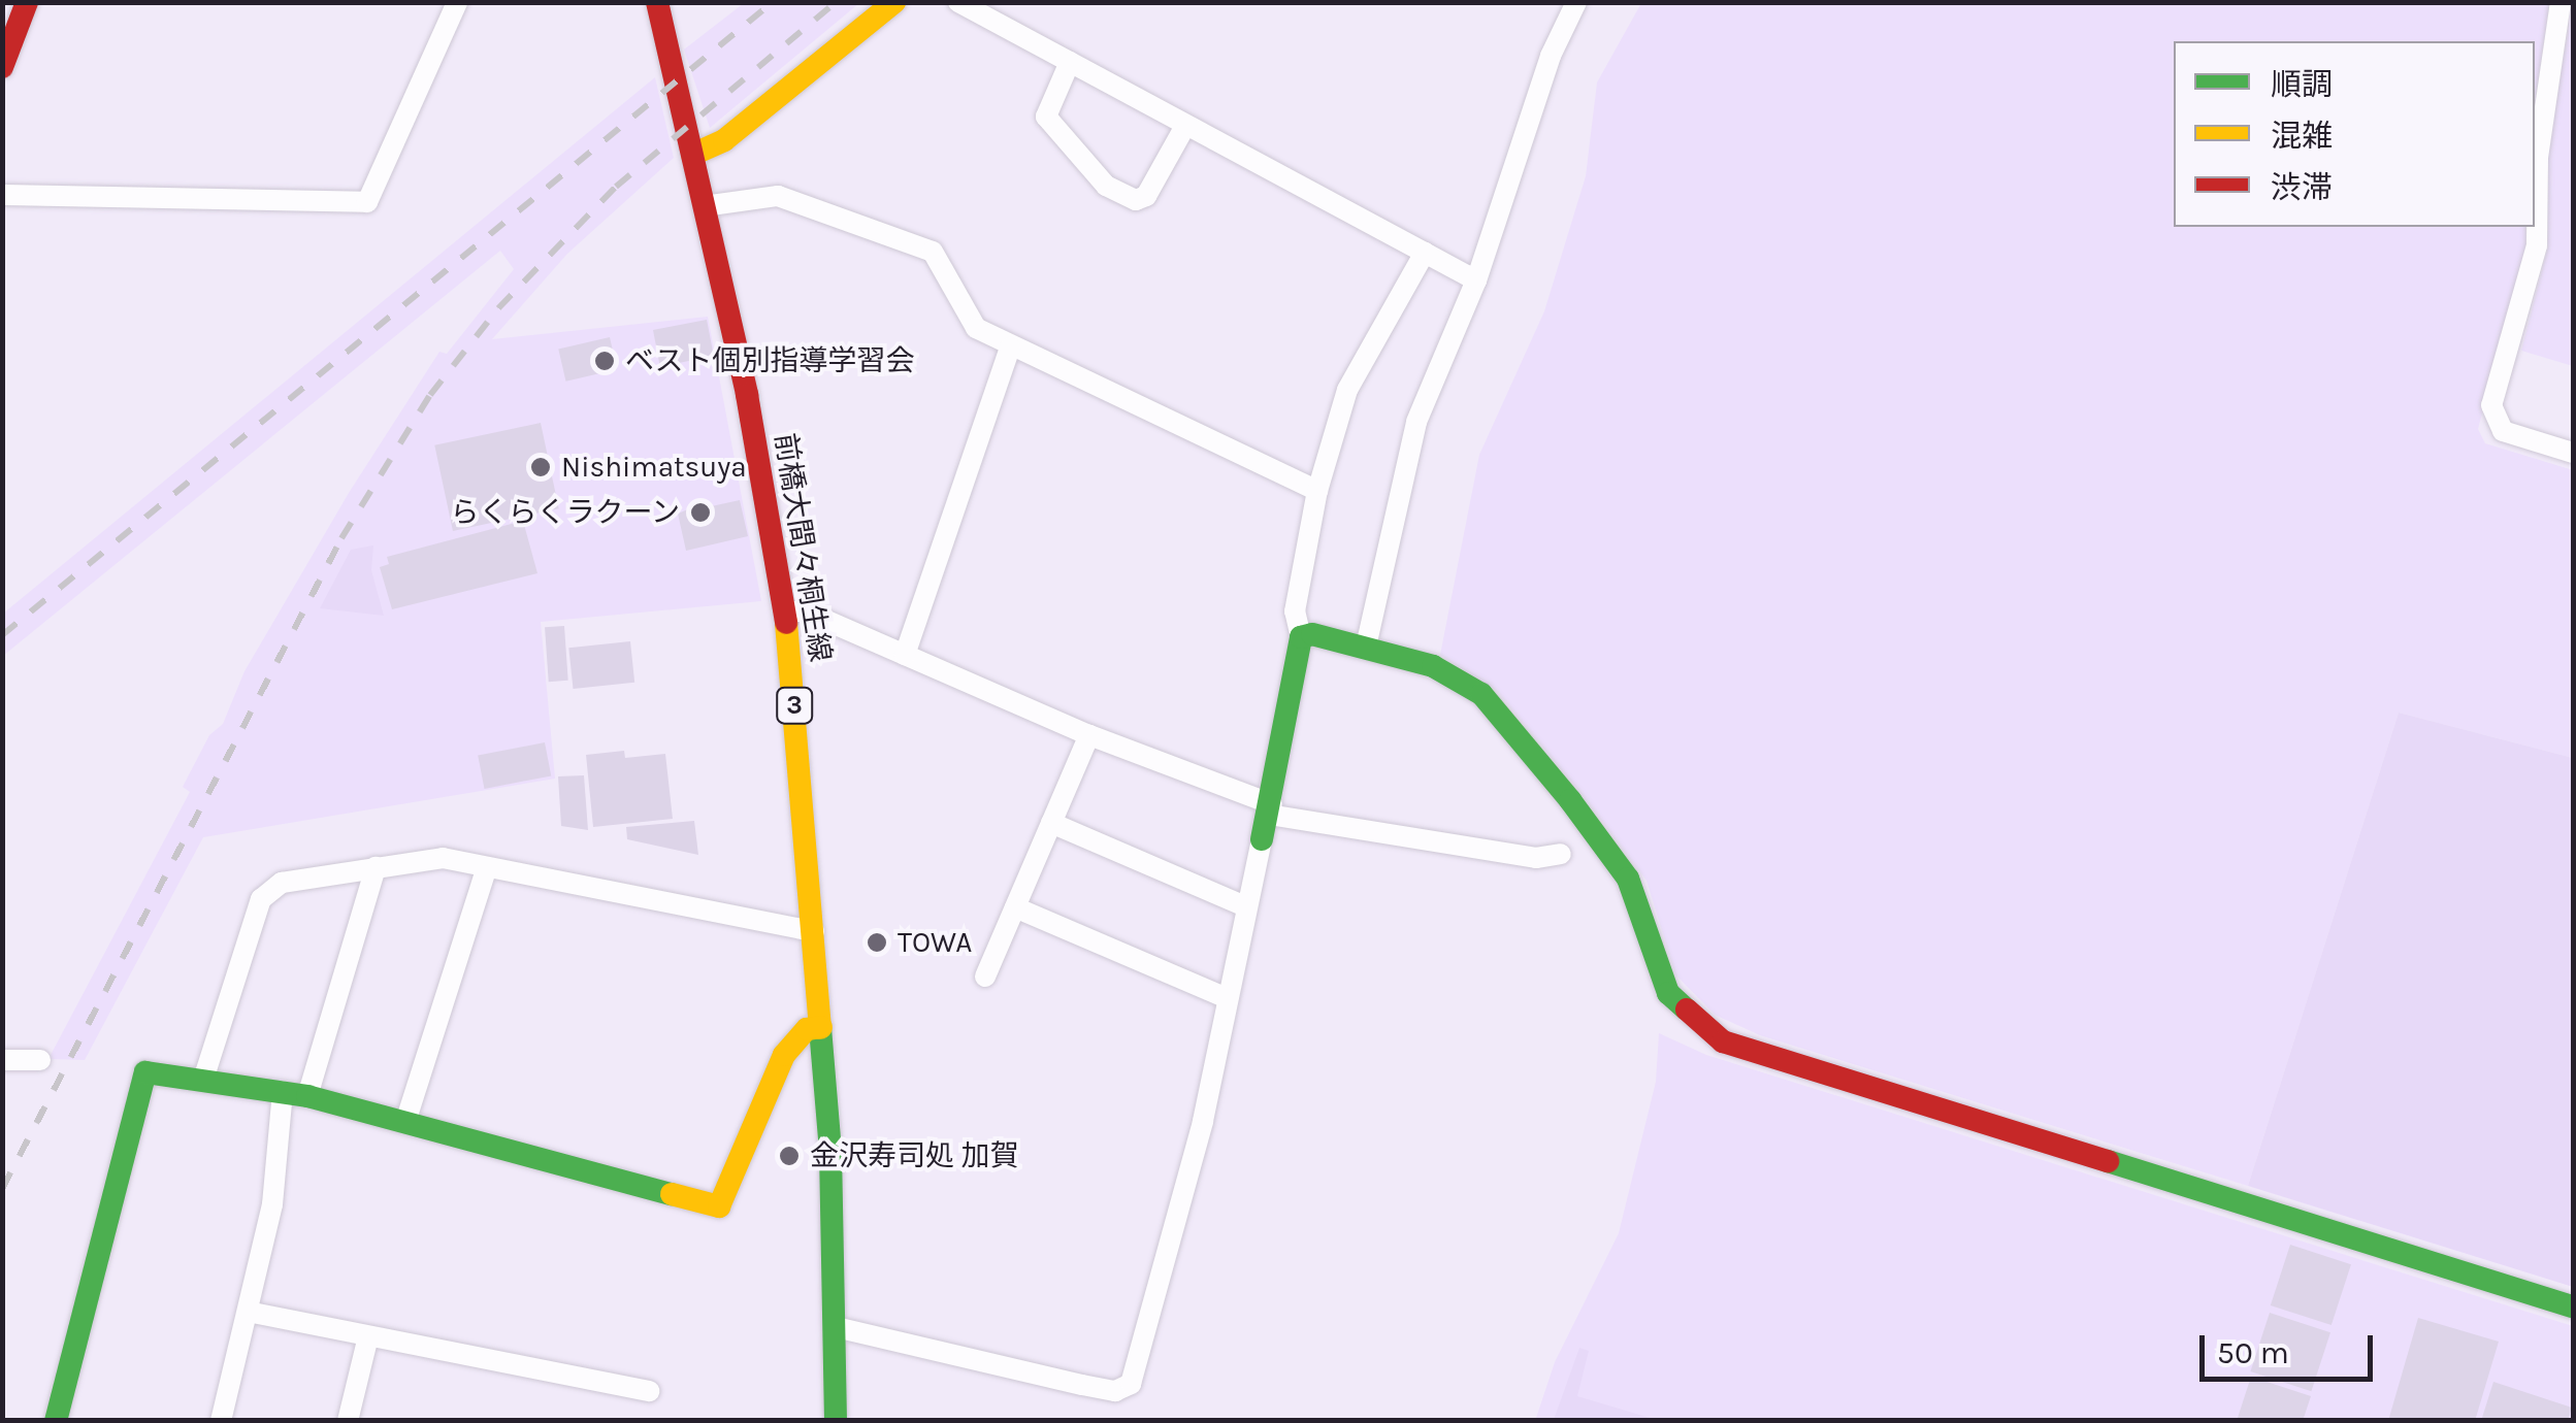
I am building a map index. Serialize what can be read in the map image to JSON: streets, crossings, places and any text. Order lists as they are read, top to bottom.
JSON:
{
  "streets": {
    "street": ["前橋大間々桐生線", "3"]
  },
  "places": [
    "ベスト個別指導学習会",
    "Nishimatsuya",
    "らくらくラクーン",
    "TOWA",
    "金沢寿司処 加賀"
  ],
  "legend": ["順調", "混雑", "渋滞"],
  "scale_bar": "50 m"
}
